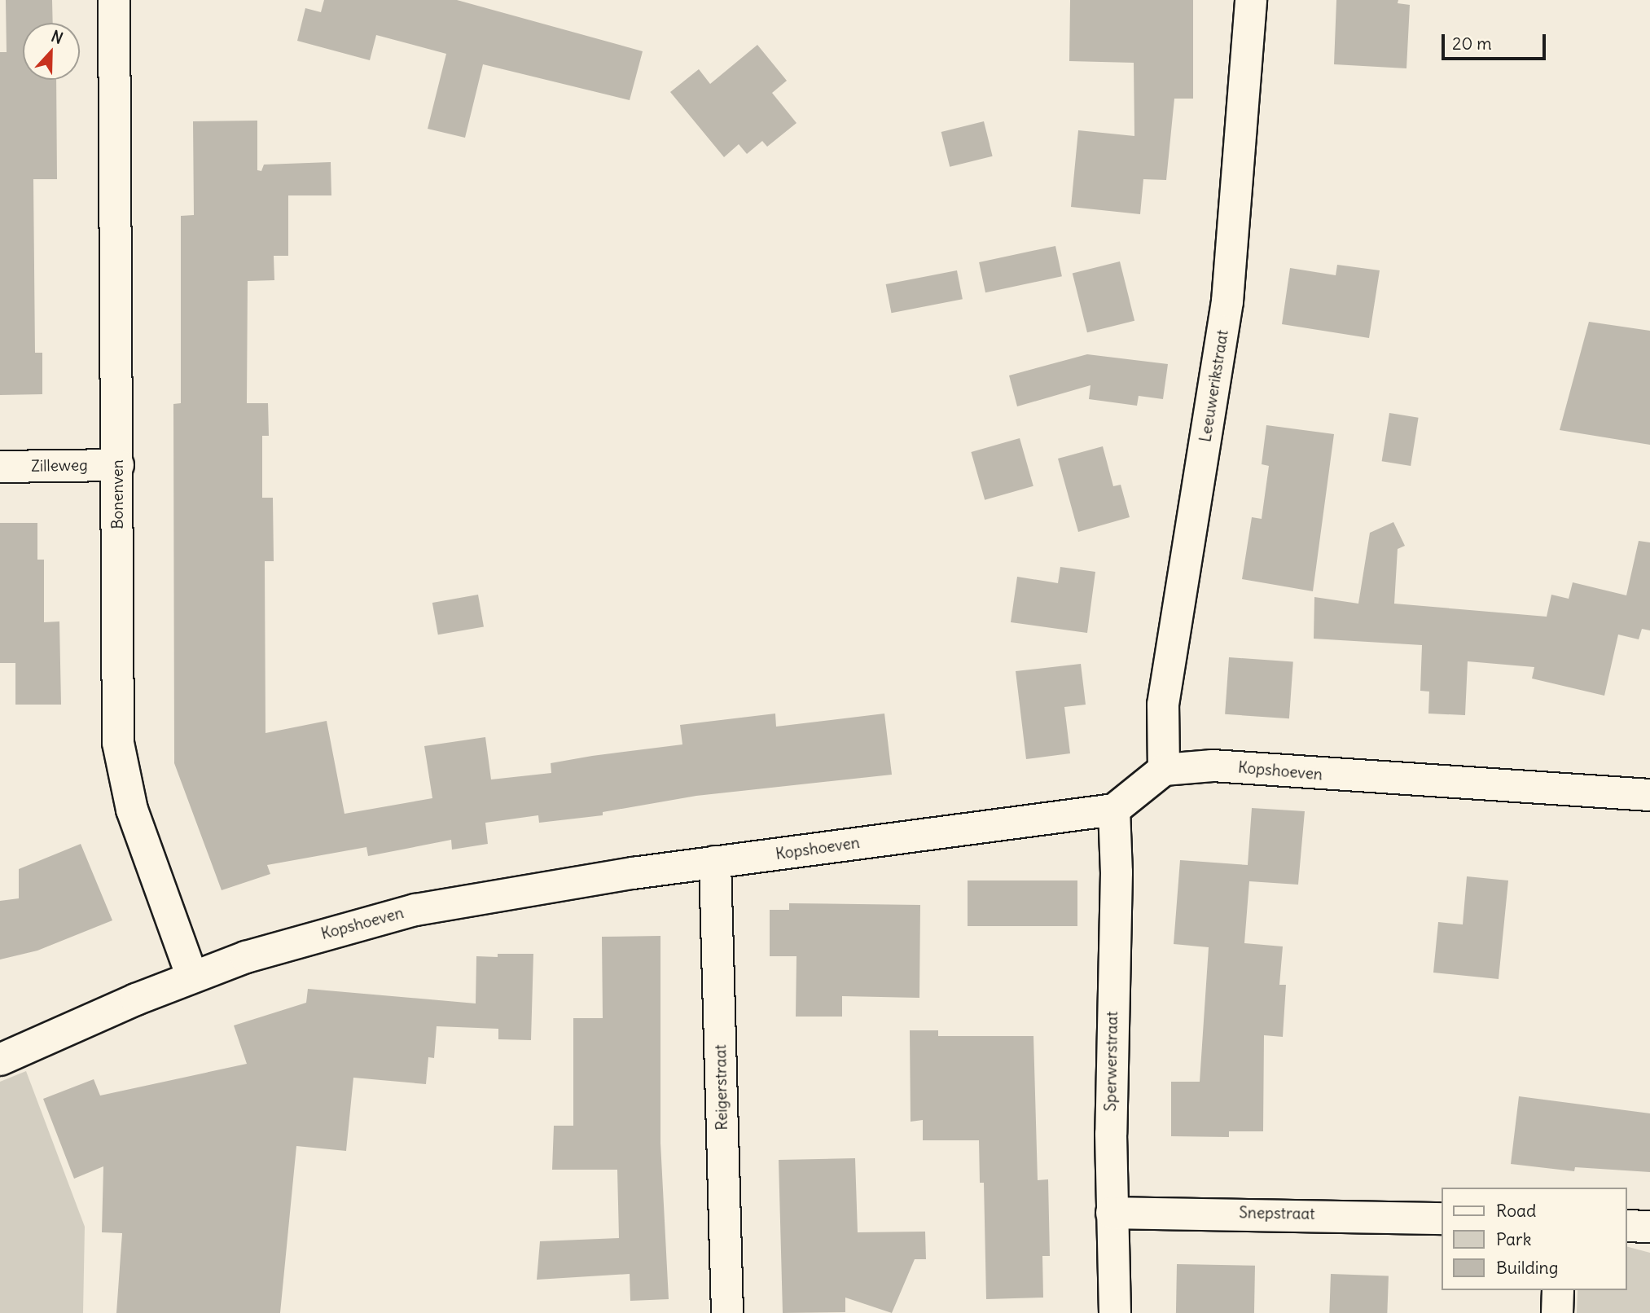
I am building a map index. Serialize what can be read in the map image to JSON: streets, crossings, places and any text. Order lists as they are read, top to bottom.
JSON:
{
  "streets": {
    "street": [
      "Leeuwerikstraat",
      "Zilleweg",
      "Bonenven",
      "Kopshoeven",
      "Sperwerstraat",
      "Reigerstraat",
      "Snepstraat"
    ]
  },
  "crossings": [
    ["Leeuwerikstraat", "Kopshoeven"],
    ["Zilleweg", "Bonenven"],
    ["Bonenven", "Kopshoeven"],
    ["Kopshoeven", "Sperwerstraat"],
    ["Kopshoeven", "Reigerstraat"],
    ["Sperwerstraat", "Snepstraat"]
  ],
  "legend": ["Road", "Park", "Building"],
  "scale_bar": "20 m",
  "north": "top"
}
